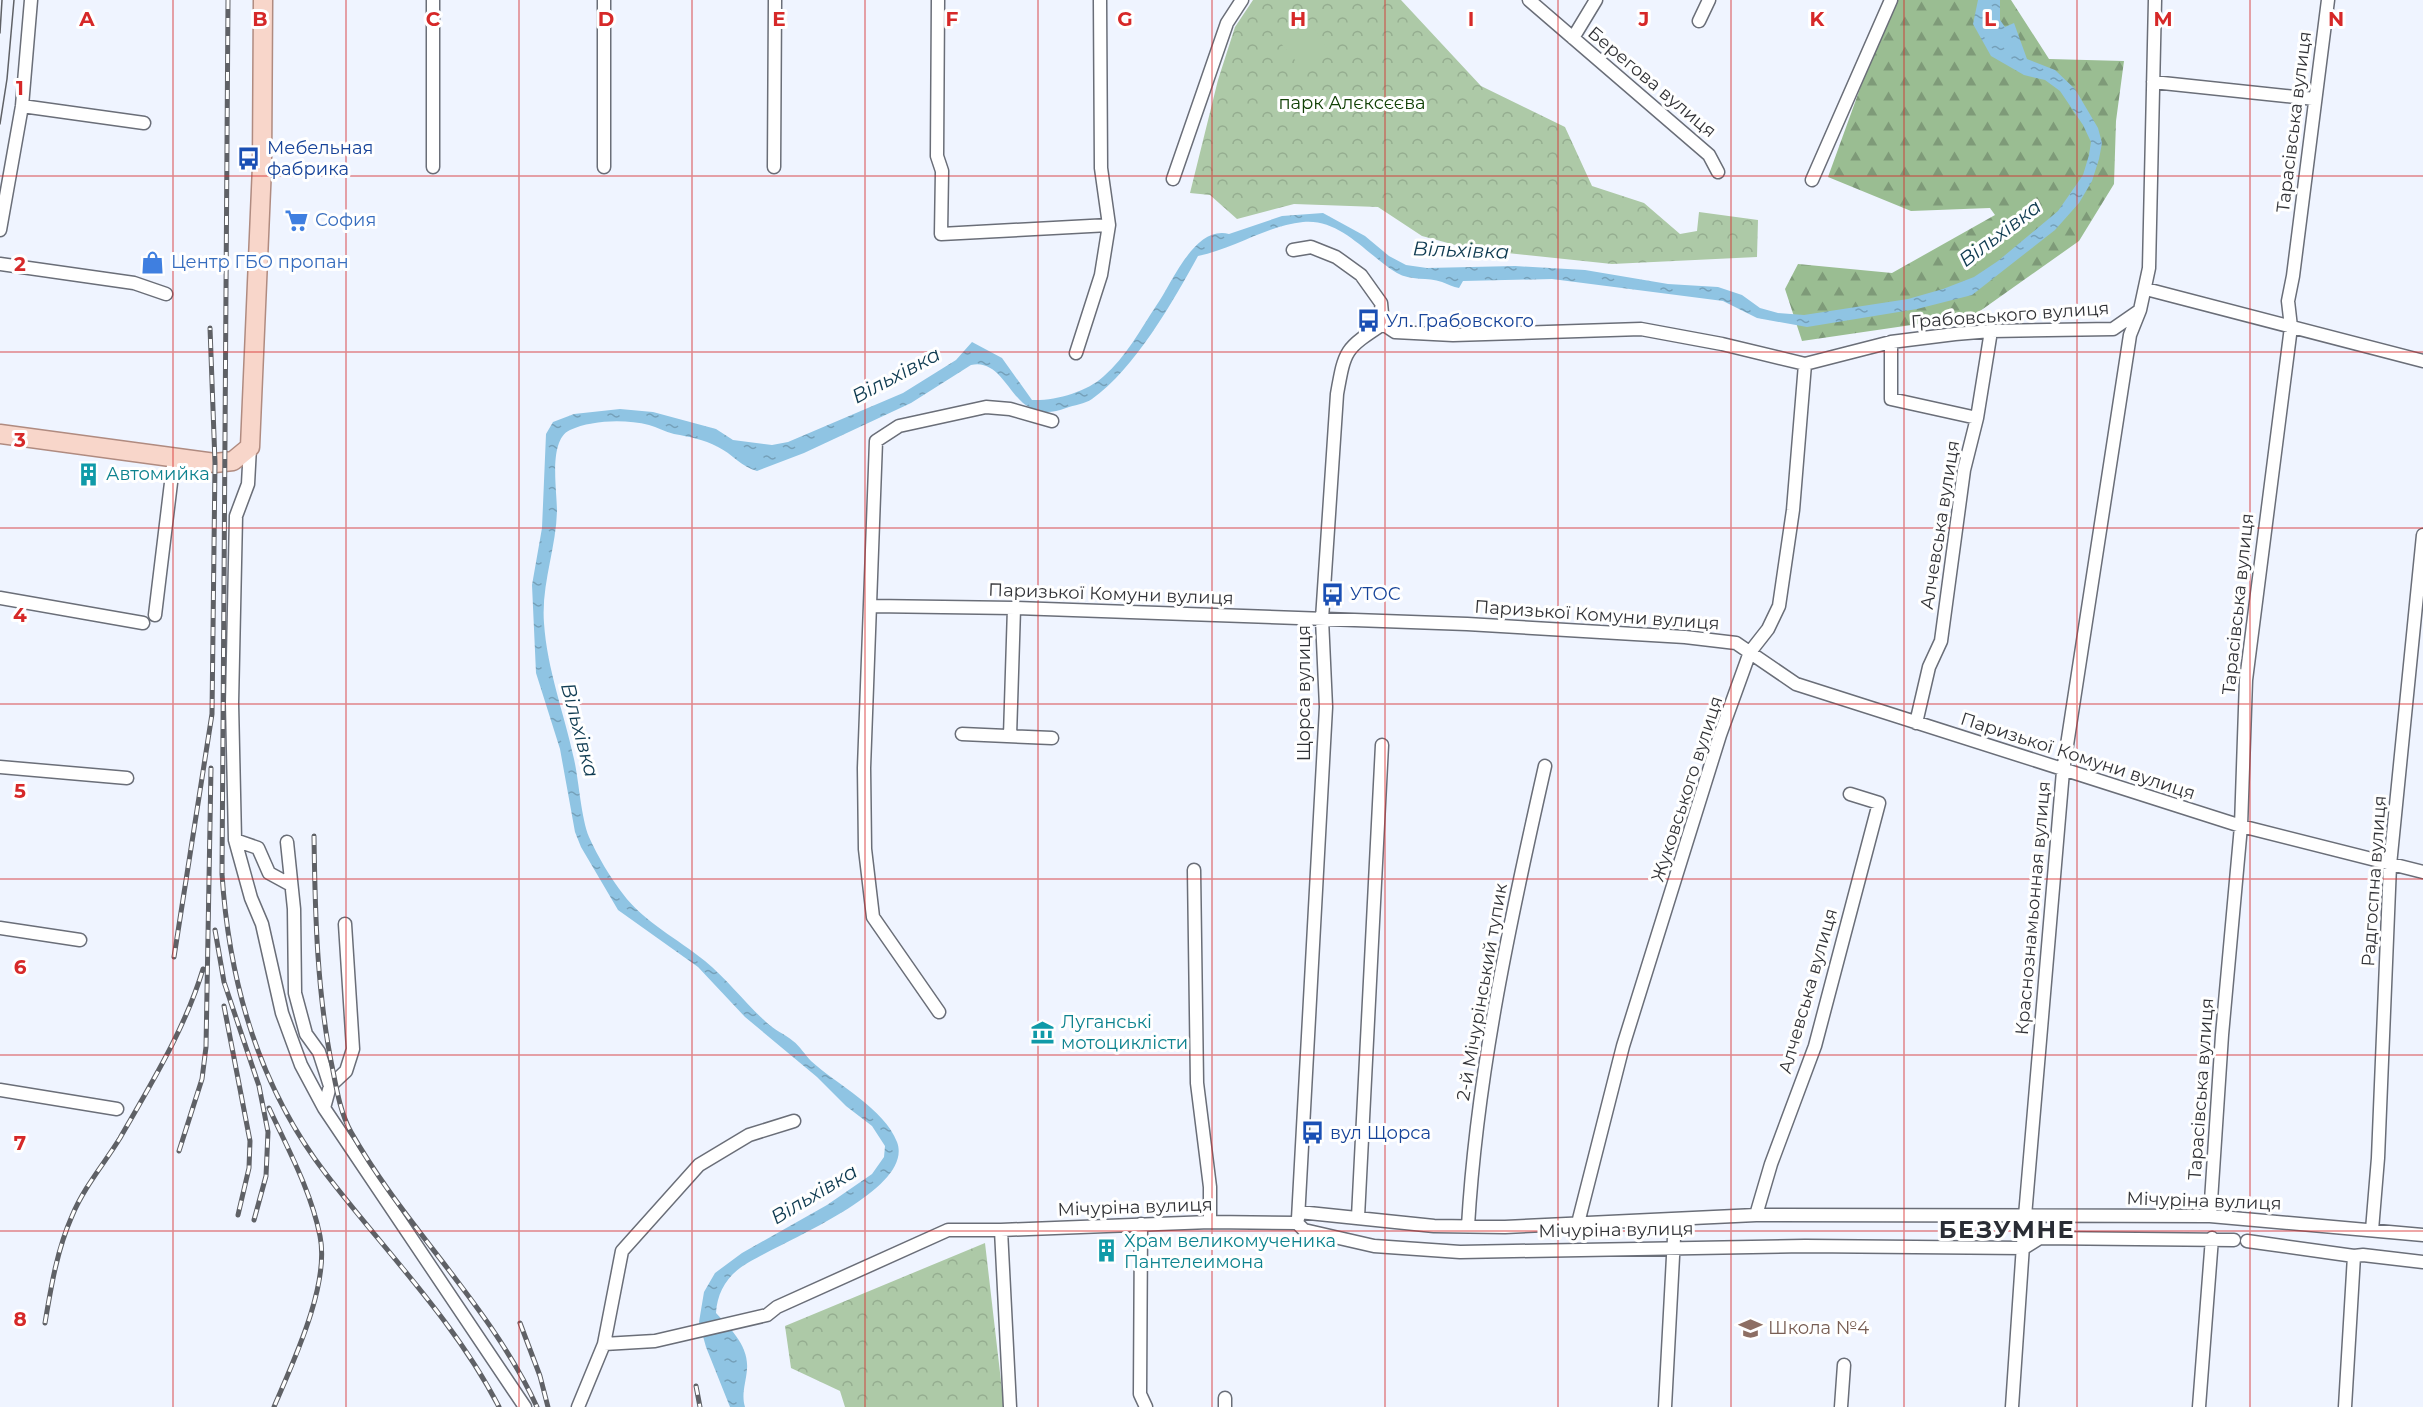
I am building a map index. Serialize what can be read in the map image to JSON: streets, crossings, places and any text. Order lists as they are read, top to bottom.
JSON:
{
  "streets": {
    "street": [
      "Берегова вулиця",
      "Тарасівська вулиця",
      "Грабовського вулиця",
      "Алчевська вулиця",
      "Паризької Комуни вулиця",
      "Щорса вулиця",
      "Жуковського вулиця",
      "Радгоспна вулиця",
      "Краснознамьонная вулиця",
      "2-й Мічурінський тупик",
      "Мічуріна вулиця"
    ]
  },
  "crossings": [
    ["Тарасівська вулиця", "Паризької Комуни вулиця"],
    ["Тарасівська вулиця", "Мічуріна вулиця"],
    ["Грабовського вулиця", "Алчевська вулиця"],
    ["Грабовського вулиця", "Щорса вулиця"],
    ["Грабовського вулиця", "Жуковського вулиця"],
    ["Грабовського вулиця", "Краснознамьонная вулиця"],
    ["Алчевська вулиця", "Паризької Комуни вулиця"],
    ["Алчевська вулиця", "Мічуріна вулиця"],
    ["Паризької Комуни вулиця", "Щорса вулиця"],
    ["Паризької Комуни вулиця", "Жуковського вулиця"],
    ["Паризької Комуни вулиця", "Радгоспна вулиця"],
    ["Паризької Комуни вулиця", "Краснознамьонная вулиця"],
    ["Щорса вулиця", "Мічуріна вулиця"],
    ["Жуковського вулиця", "Мічуріна вулиця"],
    ["Радгоспна вулиця", "Мічуріна вулиця"],
    ["Краснознамьонная вулиця", "Мічуріна вулиця"],
    ["2-й Мічурінський тупик", "Мічуріна вулиця"]
  ],
  "districts": ["БЕЗУМНЕ"],
  "water": ["Вільхівка"],
  "parks": ["парк Алєксєєва"],
  "places": {
    "bus stop": [
      "Мебельная фабрика",
      "Ул. Грабовского",
      "УТОС",
      "вул Щорса"
    ],
    "supermarket": ["София"],
    "shop": ["Центр ГБО пропан"],
    "building": ["Автомийка", "Храм великомученика Пантелеимона"],
    "museum": ["Луганські мотоциклісти"],
    "school or university": ["Школа №4"]
  },
  "grid": {
    "columns": [
      "A",
      "B",
      "C",
      "D",
      "E",
      "F",
      "G",
      "H",
      "I",
      "J",
      "K",
      "L",
      "M",
      "N"
    ],
    "rows": [
      "1",
      "2",
      "3",
      "4",
      "5",
      "6",
      "7",
      "8"
    ]
  }
}
